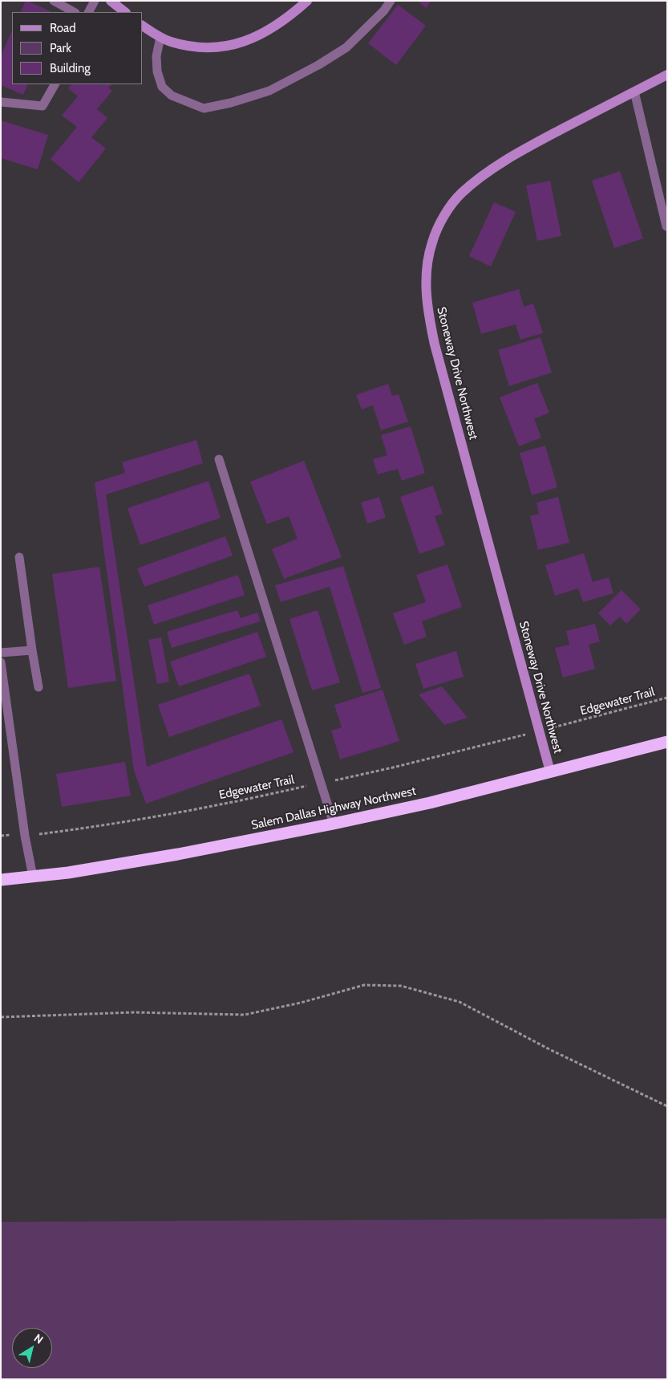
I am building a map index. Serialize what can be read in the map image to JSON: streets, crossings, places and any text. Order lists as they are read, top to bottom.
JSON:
{
  "streets": {
    "highway": ["Salem Dallas Highway Northwest"],
    "street": ["Stoneway Drive Northwest"],
    "path": ["Edgewater Trail"]
  },
  "crossings": [
    ["Stoneway Drive Northwest", "Salem Dallas Highway Northwest"]
  ],
  "legend": ["Road", "Park", "Building"],
  "north": "top right"
}
